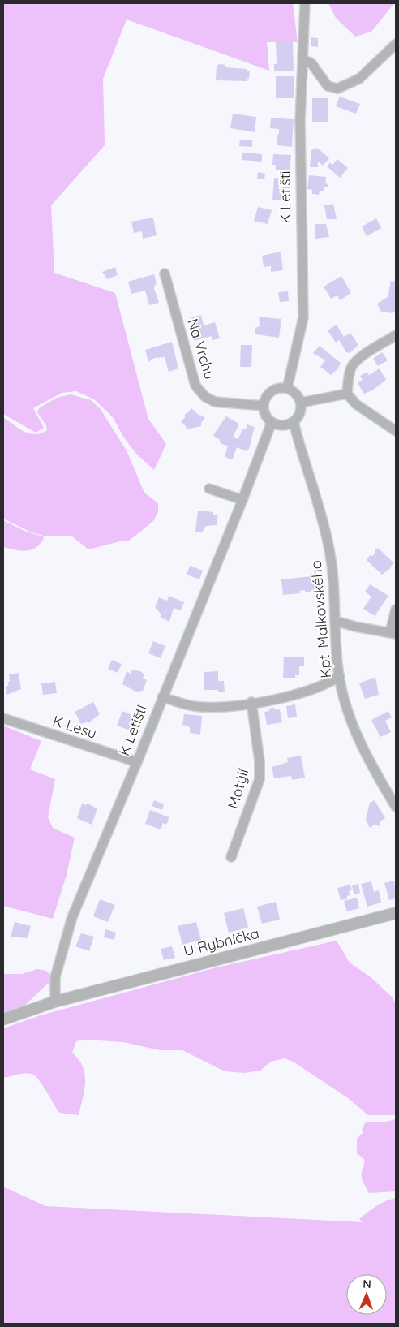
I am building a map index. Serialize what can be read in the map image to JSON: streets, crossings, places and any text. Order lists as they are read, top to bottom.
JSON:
{
  "streets": {
    "street": [
      "K Letišti",
      "Na Vrchu",
      "Kpt. Malkovského",
      "K Lesu",
      "Motýlí",
      "U Rybníčka"
    ]
  },
  "crossings": [
    ["K Letišti", "Na Vrchu"],
    ["K Letišti", "Kpt. Malkovského"],
    ["K Letišti", "K Lesu"],
    ["K Letišti", "U Rybníčka"],
    ["Na Vrchu", "Kpt. Malkovského"]
  ],
  "north": "top"
}
